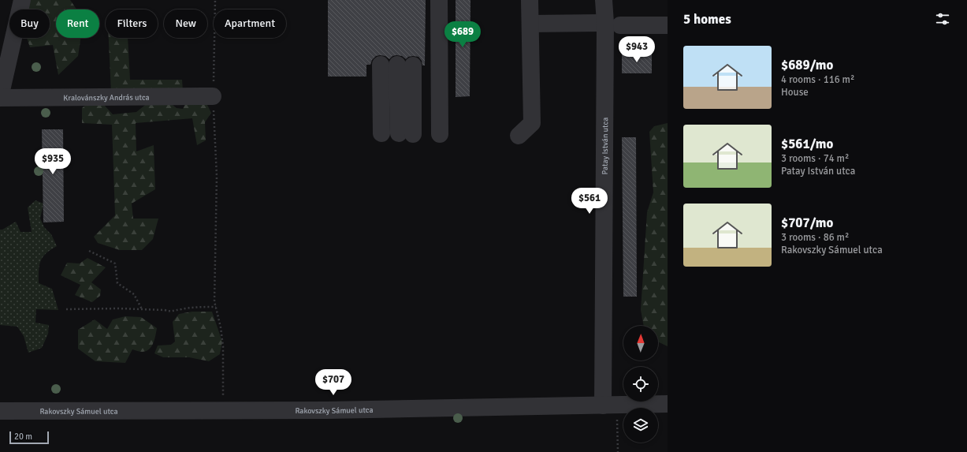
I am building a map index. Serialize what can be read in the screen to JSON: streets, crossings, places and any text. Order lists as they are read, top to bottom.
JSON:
{
  "streets": {
    "street": ["Kralovánszky András utca", "Patay István utca", "Rakovszky Sámuel utca"]
  },
  "crossings": [
    ["Patay István utca", "Rakovszky Sámuel utca"]
  ],
  "scale_bar": "20 m",
  "north": "top",
  "page": {
    "heading": "5 homes",
    "chip": [
      "Buy",
      "Rent",
      "Filters",
      "New",
      "Apartment"
    ],
    "price": [
      "$689",
      "$943",
      "$935",
      "$561",
      "$707"
    ],
    "list": [
      {
        "name": "$689/mo",
        "note": "4 rooms · 116 m² · House"
      },
      {
        "name": "$561/mo",
        "note": "3 rooms · 74 m² · Patay István utca"
      },
      {
        "name": "$707/mo",
        "note": "3 rooms · 86 m² · Rakovszky Sámuel utca"
      }
    ],
    "scale": "20 m"
  }
}
